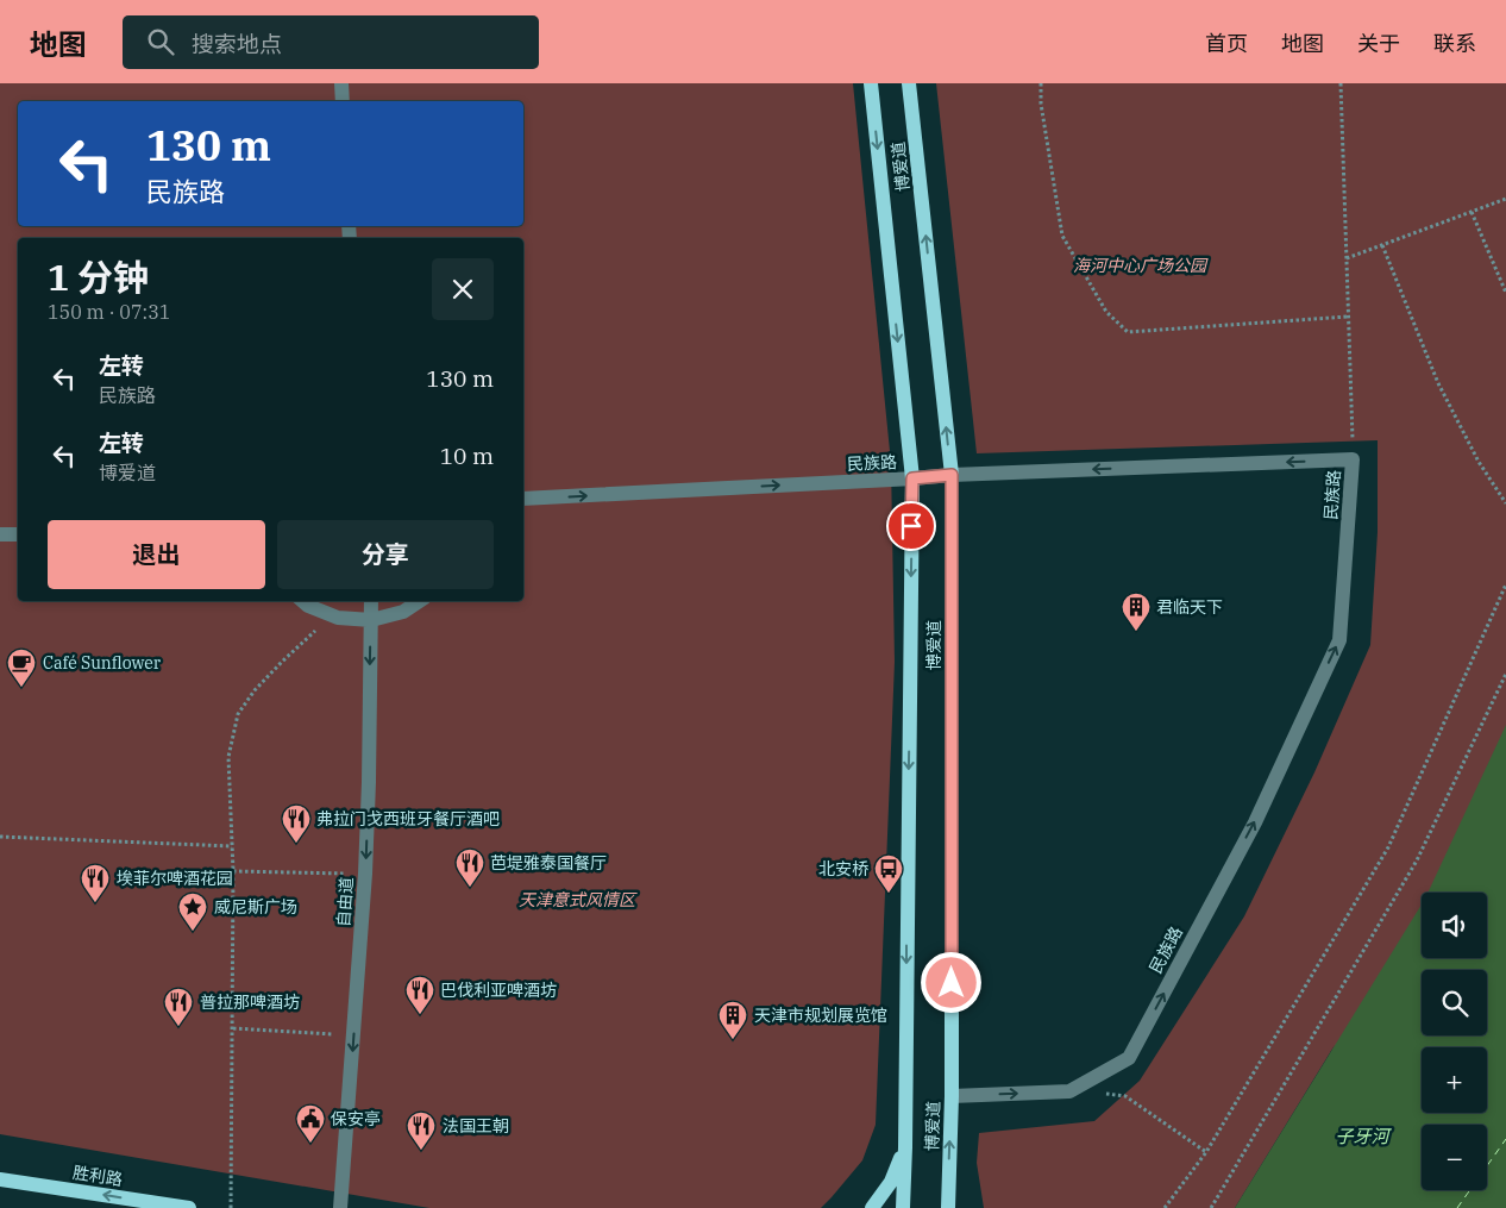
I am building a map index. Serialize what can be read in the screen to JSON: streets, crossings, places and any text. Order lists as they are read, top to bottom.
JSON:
{
  "streets": {
    "main road": ["博爱道", "胜利路"],
    "street": ["民族路", "自由道"]
  },
  "crossings": [
    ["博爱道", "民族路"]
  ],
  "one_way": ["自由道", "胜利路"],
  "water": ["子牙河"],
  "parks": ["海河中心广场公园", "天津意式风情区"],
  "places": {
    "building": ["君临天下", "天津市规划展览馆"],
    "cafe": ["Café Sunflower"],
    "restaurant": [
      "弗拉门戈西班牙餐厅酒吧",
      "芭堤雅泰国餐厅",
      "埃菲尔啤酒花园",
      "巴伐利亚啤酒坊",
      "普拉那啤酒坊",
      "法国王朝"
    ],
    "bus stop": ["北安桥"],
    "place": ["威尼斯广场"],
    "public building": ["保安亭"]
  },
  "page": {
    "header": "地图",
    "search": "搜索地点",
    "nav": [
      "首页",
      "地图",
      "关于",
      "联系"
    ],
    "turn": ["130 m", "民族路"],
    "heading": ["1 分钟", "150 m · 07:31"],
    "list": [
      {
        "name": "左转",
        "note": "民族路",
        "value": "130 m"
      },
      {
        "name": "左转",
        "note": "博爱道",
        "value": "10 m"
      }
    ],
    "buttons": ["退出", "分享"],
    "map_buttons": ["+", "−"]
  }
}
